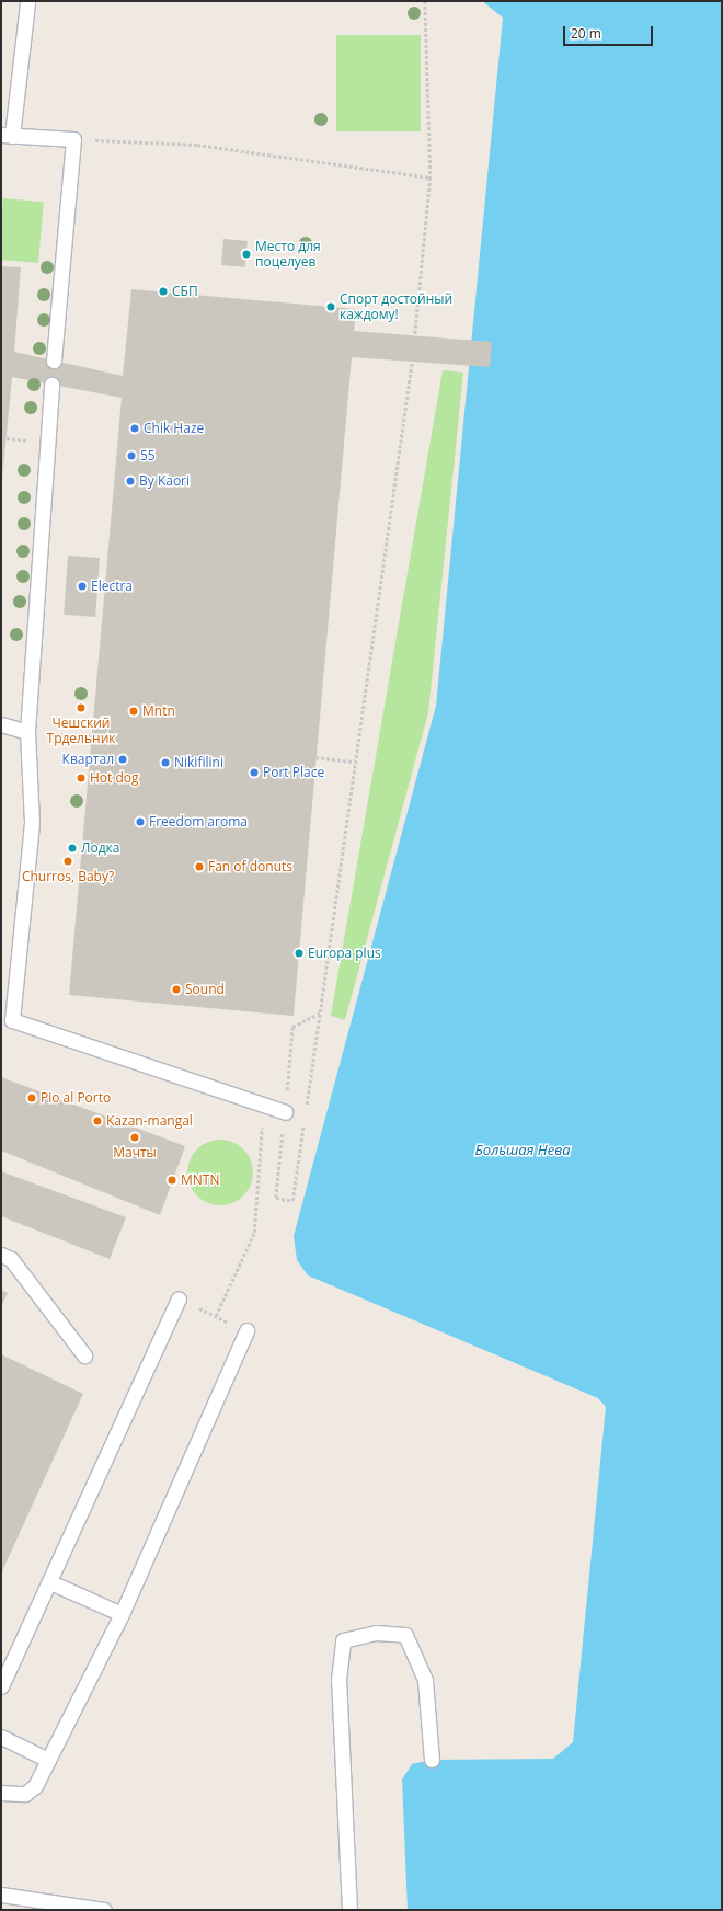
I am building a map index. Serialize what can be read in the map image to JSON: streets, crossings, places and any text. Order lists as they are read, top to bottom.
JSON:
{
  "water": ["Большая Нева"],
  "places": [
    "Место для поцелуев",
    "СБП",
    "Спорт достойный каждому!",
    "Chik Haze",
    "55",
    "By Kaori",
    "Electra",
    "Чешский Трдельник",
    "Mntn",
    "Квартал",
    "Nikifilini",
    "Port Place",
    "Hot dog",
    "Freedom aroma",
    "Лодка",
    "Churros, Baby?",
    "Fan of donuts",
    "Europa plus",
    "Sound",
    "Pio al Porto",
    "Kazan-mangal",
    "Мачты",
    "MNTN"
  ],
  "scale_bar": "20 m"
}
